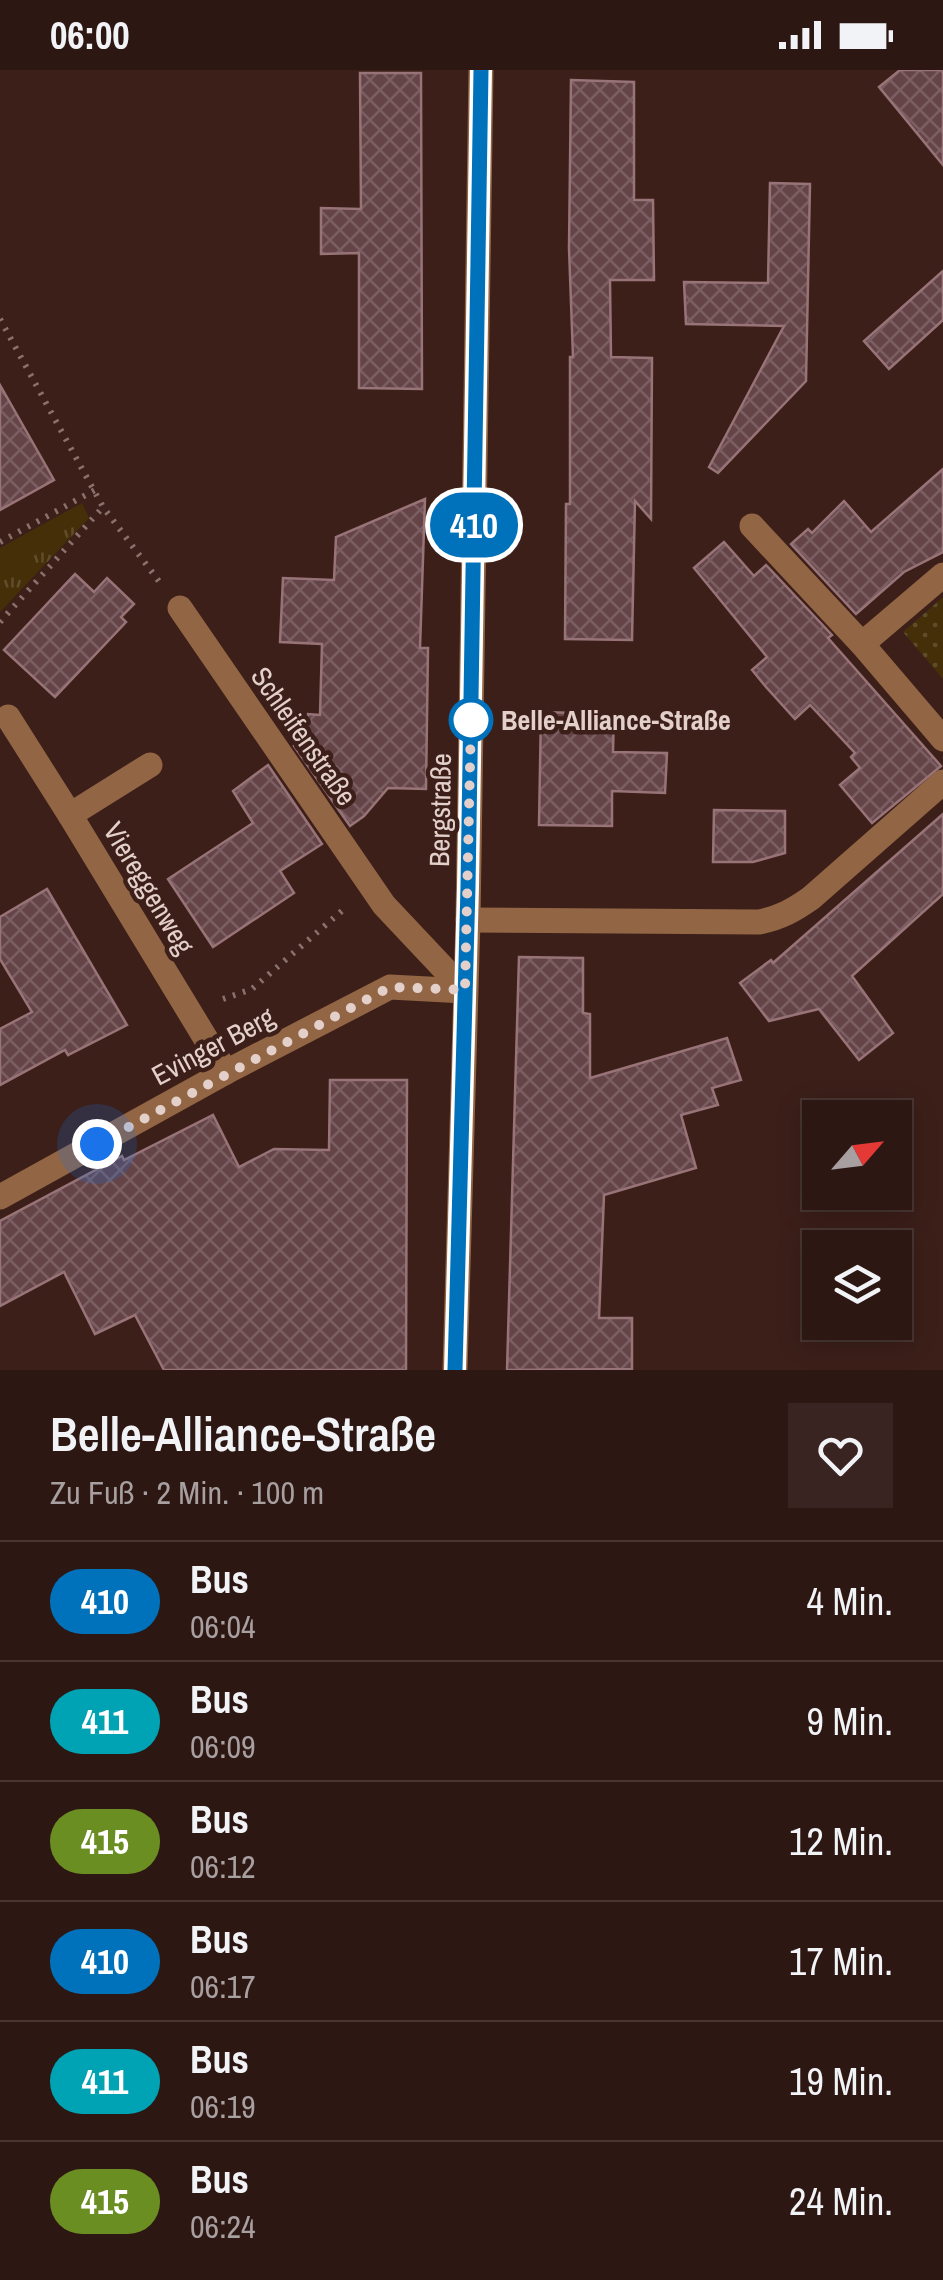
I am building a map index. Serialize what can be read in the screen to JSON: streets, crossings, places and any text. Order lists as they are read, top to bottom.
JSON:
{
  "streets": {
    "street": [
      "Schleifenstraße",
      "Bergstraße",
      "Viereggenweg",
      "Evinger Berg"
    ]
  },
  "crossings": [
    ["Schleifenstraße", "Bergstraße"],
    ["Schleifenstraße", "Evinger Berg"],
    ["Bergstraße", "Evinger Berg"],
    ["Viereggenweg", "Evinger Berg"]
  ],
  "places": ["Belle-Alliance-Straße"],
  "lines": ["bus line 410"],
  "north": "top right",
  "page": {
    "status": "06:00",
    "on_map": "410",
    "heading": ["Belle-Alliance-Straße", "Zu Fuß · 2 Min. · 100 m"],
    "list": [
      {
        "mark": "410",
        "name": "Bus",
        "note": "06:04",
        "value": "4 Min."
      },
      {
        "mark": "411",
        "name": "Bus",
        "note": "06:09",
        "value": "9 Min."
      },
      {
        "mark": "415",
        "name": "Bus",
        "note": "06:12",
        "value": "12 Min."
      },
      {
        "mark": "410",
        "name": "Bus",
        "note": "06:17",
        "value": "17 Min."
      },
      {
        "mark": "411",
        "name": "Bus",
        "note": "06:19",
        "value": "19 Min."
      },
      {
        "mark": "415",
        "name": "Bus",
        "note": "06:24",
        "value": "24 Min."
      }
    ]
  }
}
